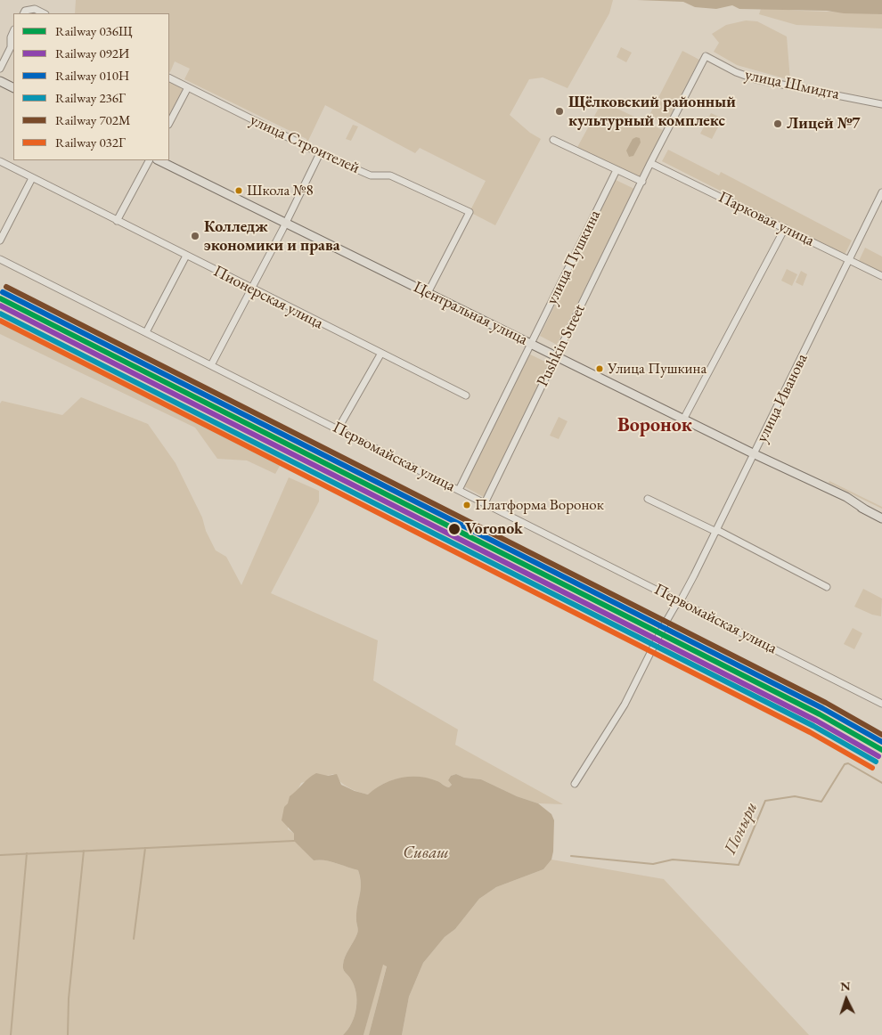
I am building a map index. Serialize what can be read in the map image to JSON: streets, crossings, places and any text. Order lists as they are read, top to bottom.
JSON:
{
  "streets": {
    "main road": ["Центральная улица"],
    "street": [
      "улица Шмидта",
      "улица Строителей",
      "Парковая улица",
      "улица Пушкина",
      "Пионерская улица",
      "Pushkin Street",
      "улица Иванова",
      "Первомайская улица"
    ]
  },
  "crossings": [
    ["улица Шмидта", "Парковая улица"],
    ["улица Строителей", "Центральная улица"],
    ["Парковая улица", "улица Иванова"],
    ["улица Пушкина", "Центральная улица"],
    ["улица Пушкина", "Pushkin Street"],
    ["Центральная улица", "Pushkin Street"],
    ["Центральная улица", "улица Иванова"],
    ["Pushkin Street", "Первомайская улица"],
    ["улица Иванова", "Первомайская улица"]
  ],
  "districts": ["Воронок"],
  "water": ["Поныри", "Сиваш"],
  "places": [
    "Щёлковский районный культурный комплекс",
    "Лицей №7",
    "Школа №8",
    "Колледж экономики и права",
    "Улица Пушкина",
    "Платформа Воронок",
    "Voronok"
  ],
  "lines": [
    "rail line 702М",
    "rail line 010Н",
    "rail line 036Щ",
    "rail line 092И",
    "rail line 236Г",
    "rail line 032Г"
  ],
  "legend": [
    "Railway 036Щ",
    "Railway 092И",
    "Railway 010Н",
    "Railway 236Г",
    "Railway 702М",
    "Railway 032Г"
  ],
  "north": "top"
}
